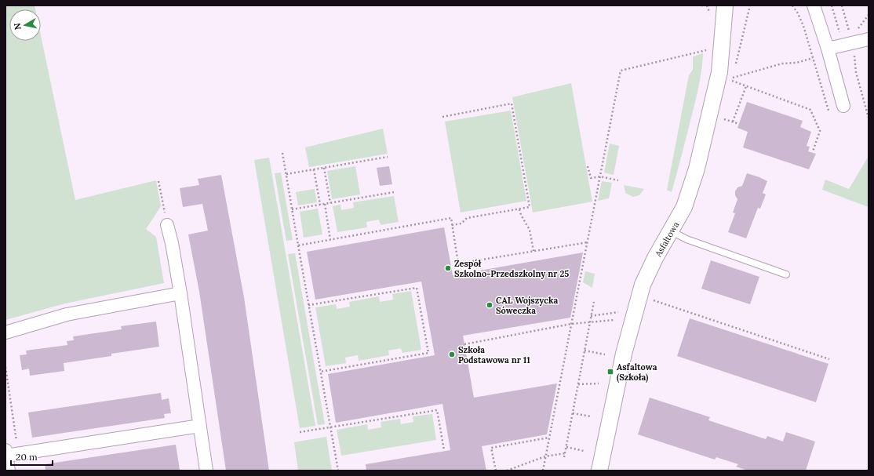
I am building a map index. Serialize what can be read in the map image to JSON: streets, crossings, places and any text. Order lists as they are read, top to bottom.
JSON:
{
  "streets": {
    "street": ["Asfaltowa"]
  },
  "places": {
    "other": ["Zespół Szkolno-Przedszkolny nr 25", "CAL Wojszycka Sóweczka", "Szkoła Podstawowa nr 11"],
    "transit": ["Asfaltowa (Szkoła)"]
  },
  "scale_bar": "20 m",
  "north": "left"
}
